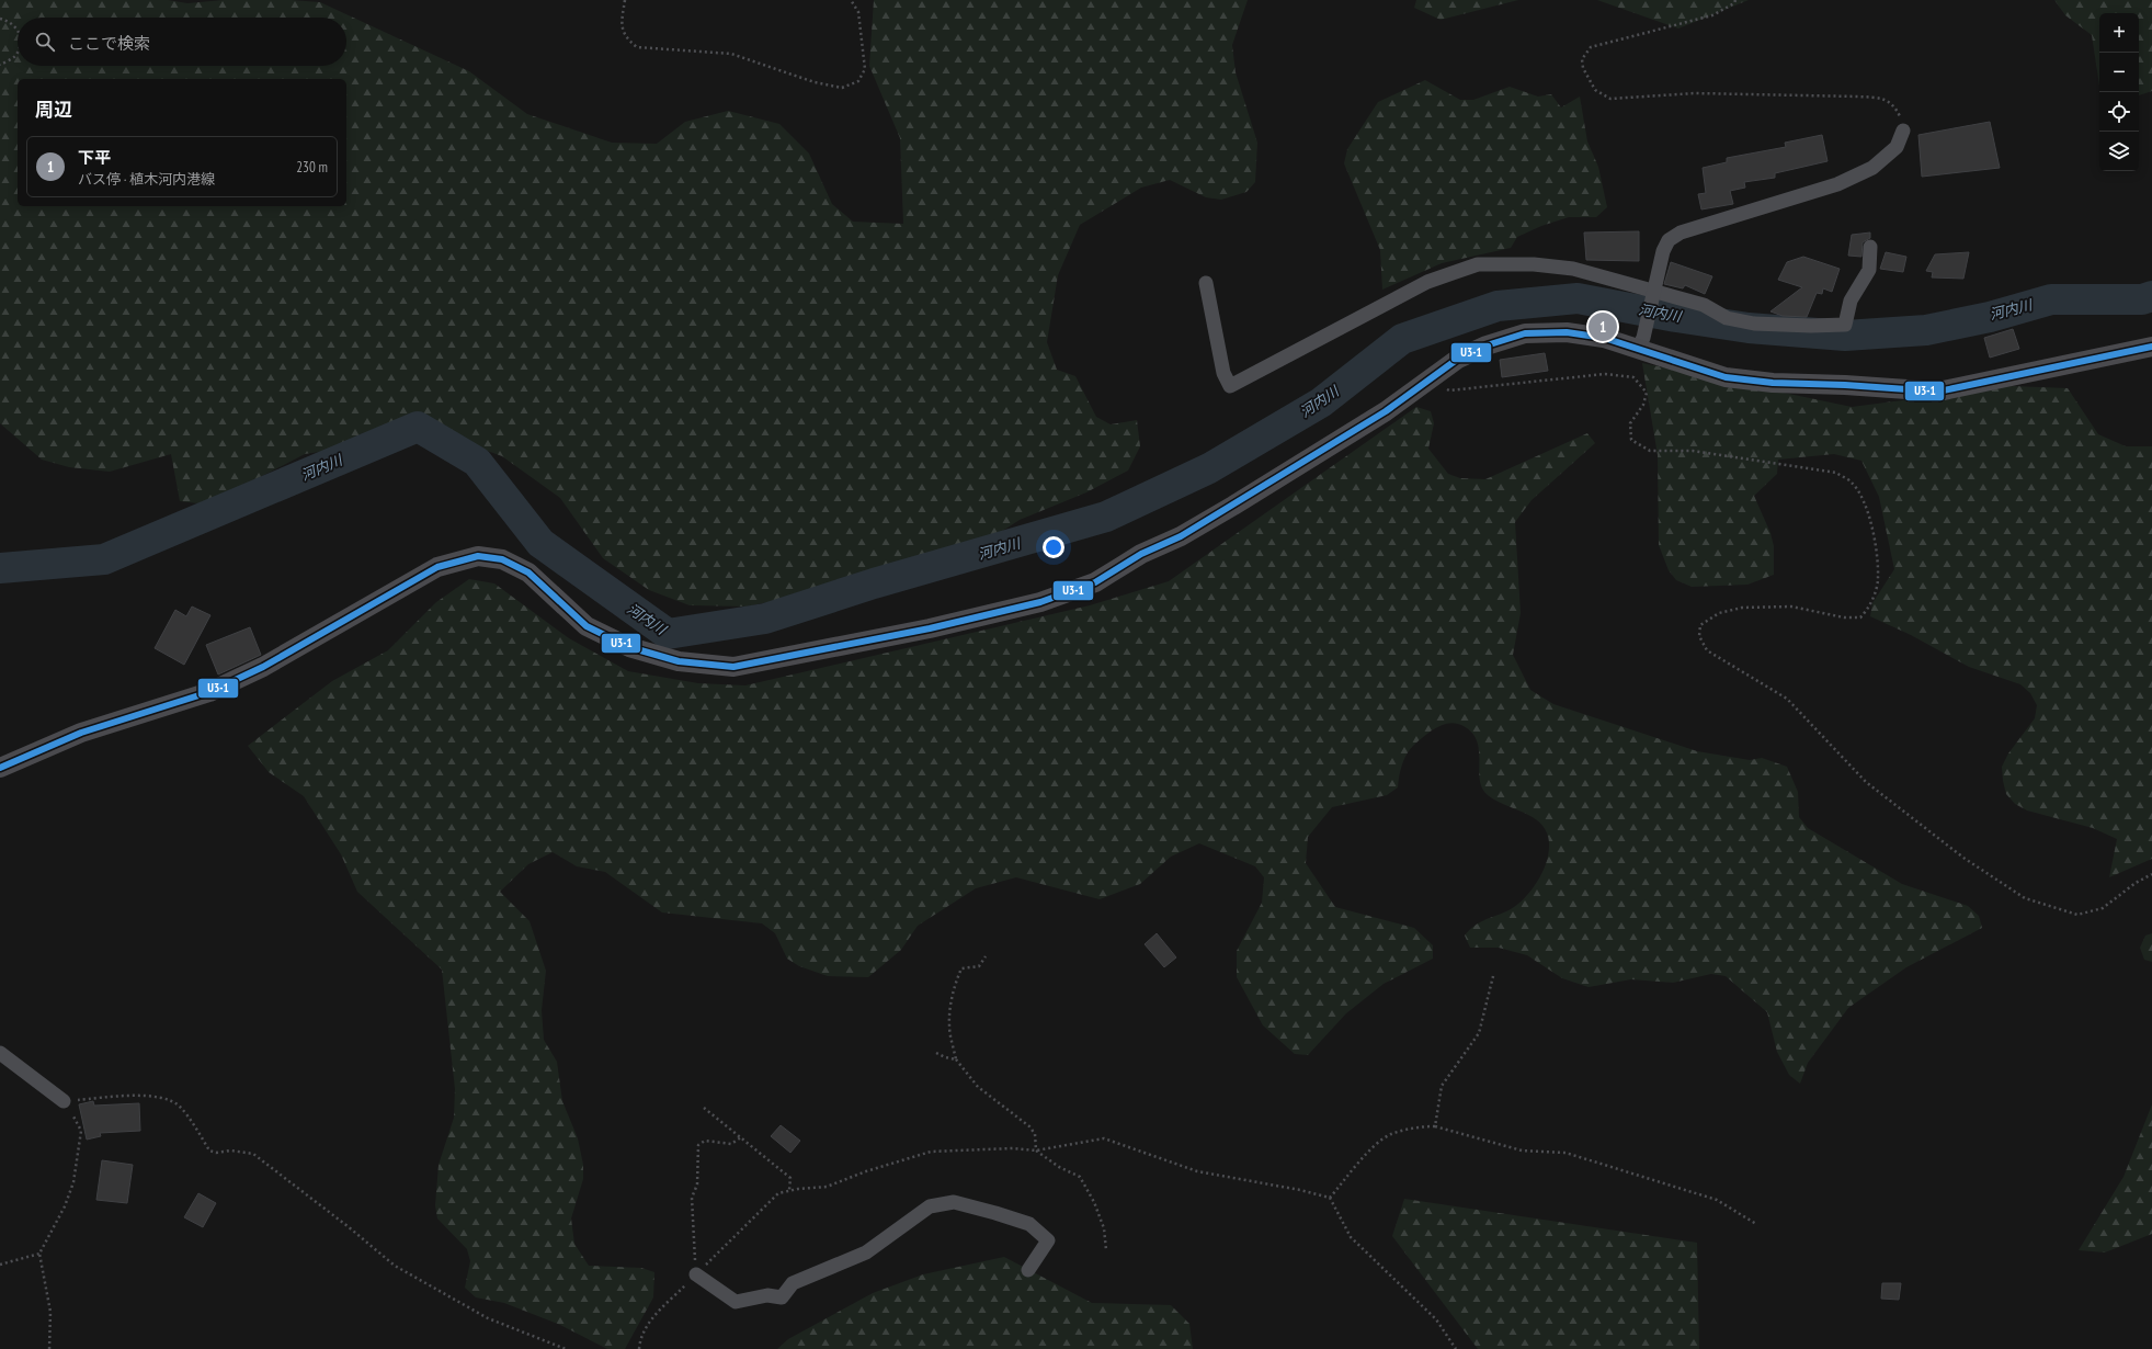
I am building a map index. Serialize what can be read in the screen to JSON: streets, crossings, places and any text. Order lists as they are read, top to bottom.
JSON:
{
  "water": ["河内川"],
  "lines": ["transit line U3-1"],
  "page": {
    "map_buttons": ["+", "−"],
    "search": "ここで検索",
    "heading": "周辺",
    "list": [
      {
        "mark": "1",
        "name": "下平",
        "note": "バス停 · 植木河内港線",
        "value": "230 m"
      }
    ],
    "pins": "1"
  }
}
